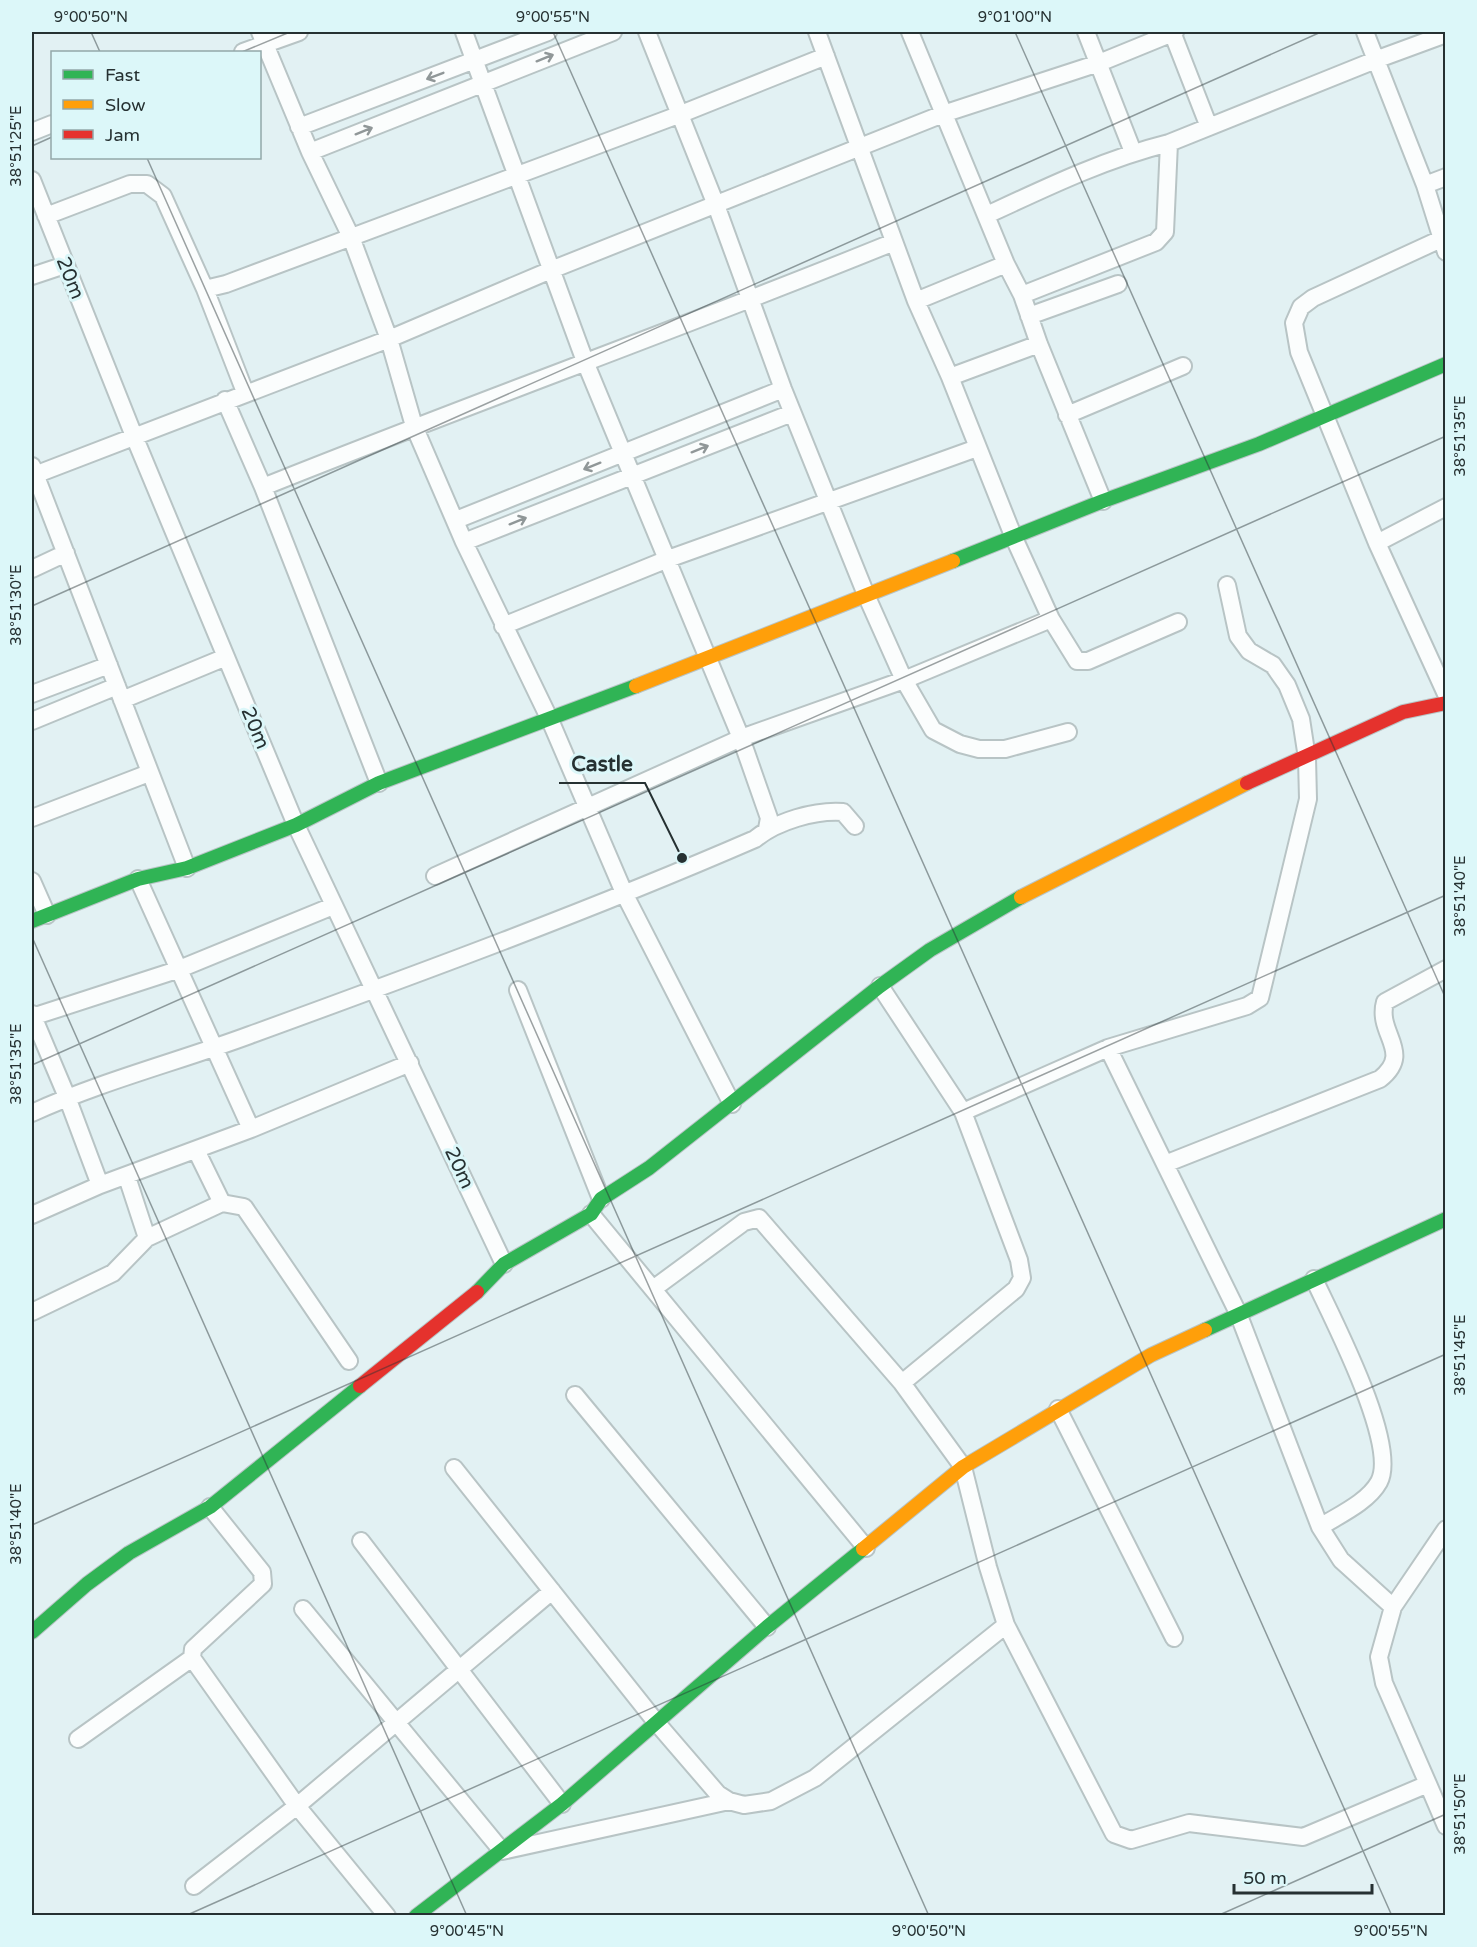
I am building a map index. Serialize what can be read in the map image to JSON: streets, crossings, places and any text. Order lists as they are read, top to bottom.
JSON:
{
  "streets": {
    "street": ["20m"]
  },
  "places": ["Castle"],
  "legend": ["Fast", "Slow", "Jam"],
  "scale_bar": "50 m",
  "coordinates": [
    "9°00'50\"N",
    "9°00'55\"N",
    "9°01'00\"N",
    "38°51'25\"E",
    "38°51'35\"E",
    "38°51'30\"E",
    "38°51'40\"E",
    "38°51'45\"E",
    "38°51'50\"E",
    "9°00'45\"N"
  ]
}
